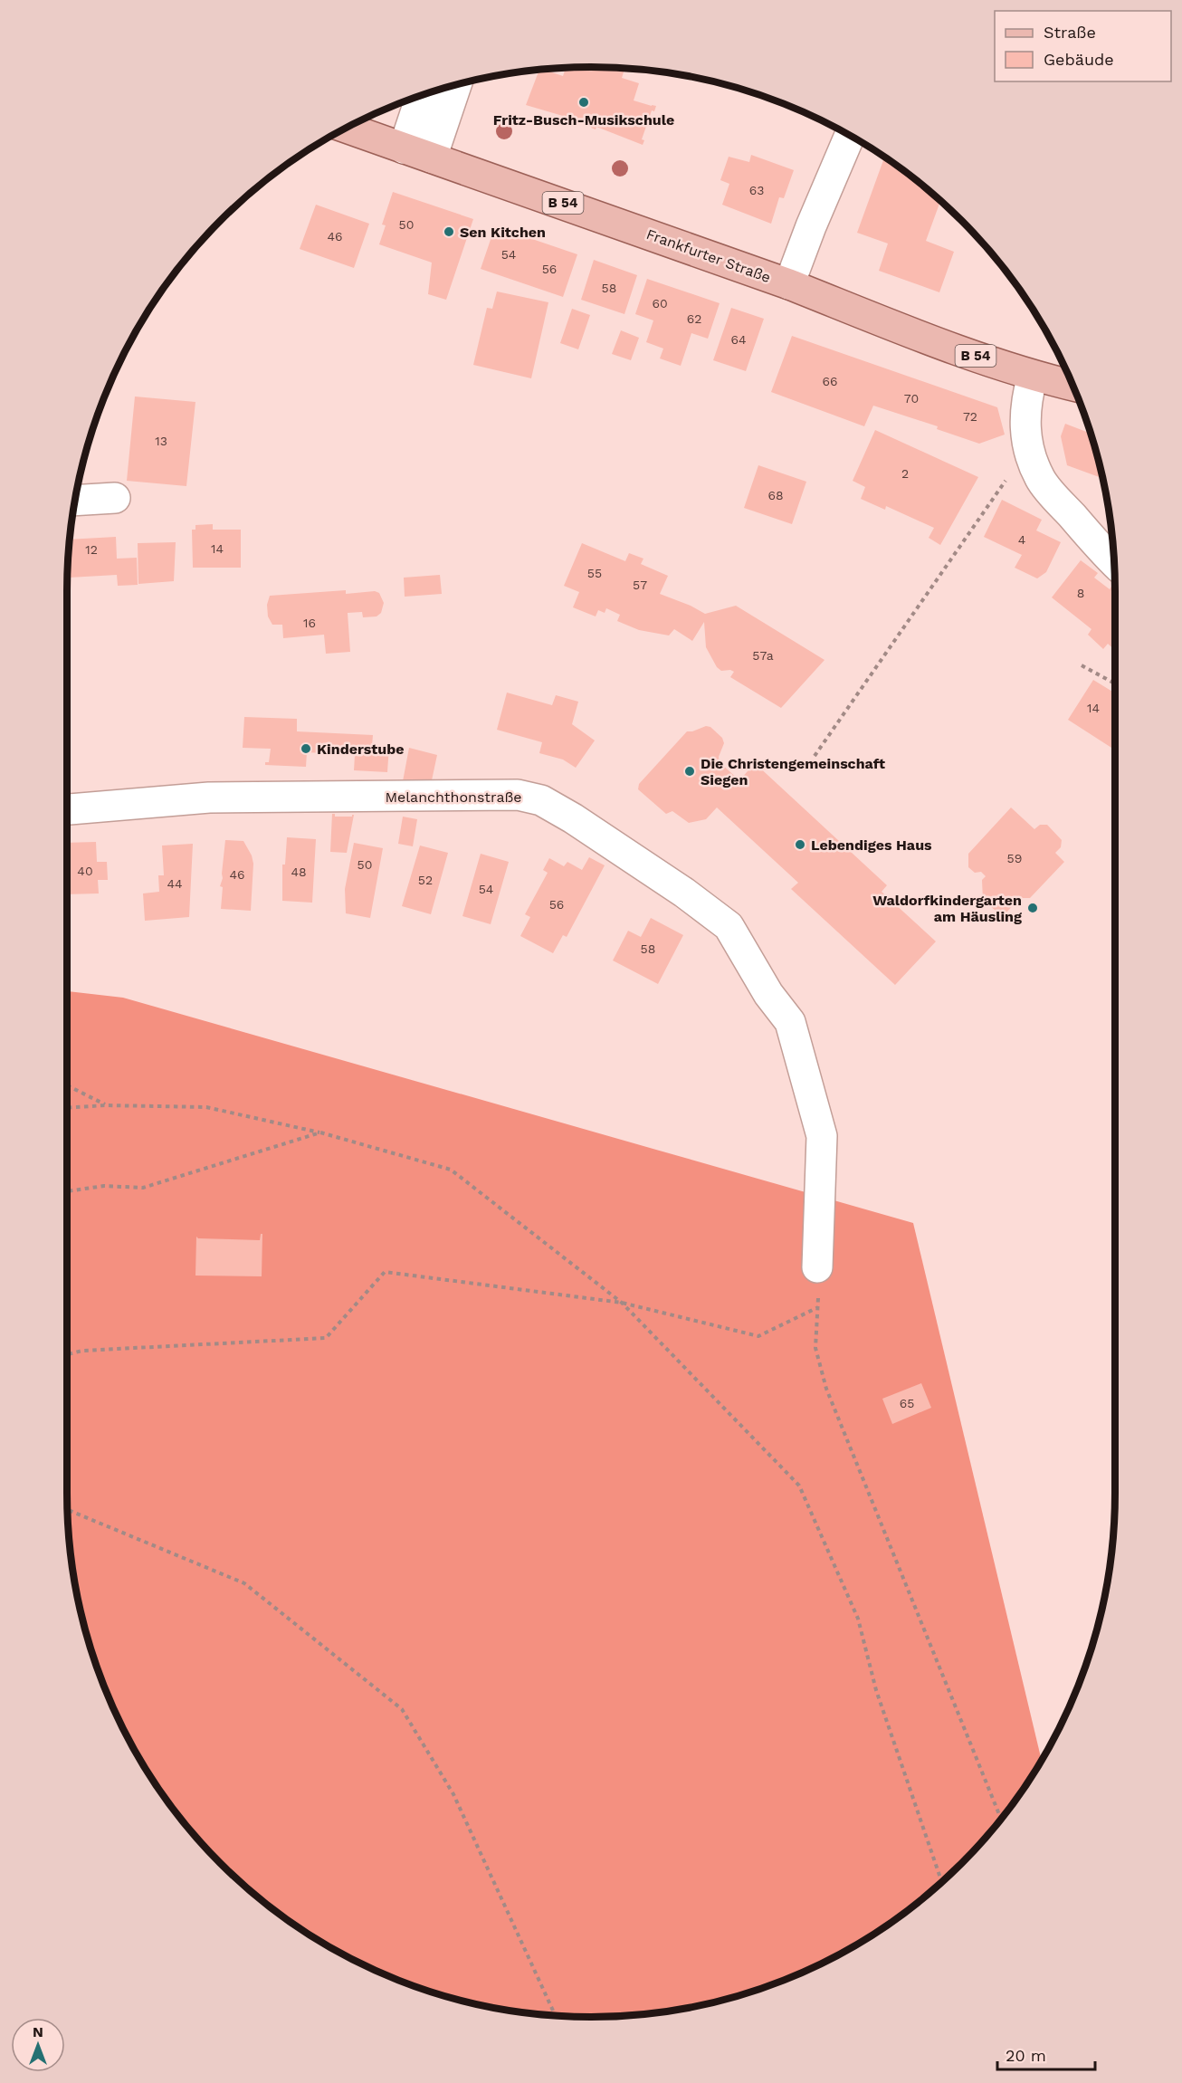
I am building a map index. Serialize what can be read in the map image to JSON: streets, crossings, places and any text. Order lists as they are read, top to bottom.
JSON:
{
  "streets": {
    "main road": ["B 54", "Frankfurter Straße"],
    "street": ["Melanchthonstraße"]
  },
  "places": [
    "Fritz-Busch-Musikschule",
    "Sen Kitchen",
    "Kinderstube",
    "Die Christengemeinschaft Siegen",
    "Lebendiges Haus",
    "Waldorfkindergarten am Häusling"
  ],
  "house_numbers": [
    "63",
    "50",
    "46",
    "54",
    "56",
    "58",
    "60",
    "62",
    "64",
    "66",
    "70",
    "72",
    "13",
    "2",
    "68",
    "4",
    "14",
    "12",
    "55",
    "57",
    "8",
    "16",
    "57a",
    "14",
    "59",
    "50",
    "40",
    "48",
    "46",
    "52",
    "44",
    "54",
    "56",
    "58",
    "65"
  ],
  "legend": ["Straße", "Gebäude"],
  "scale_bar": "20 m",
  "north": "top"
}
